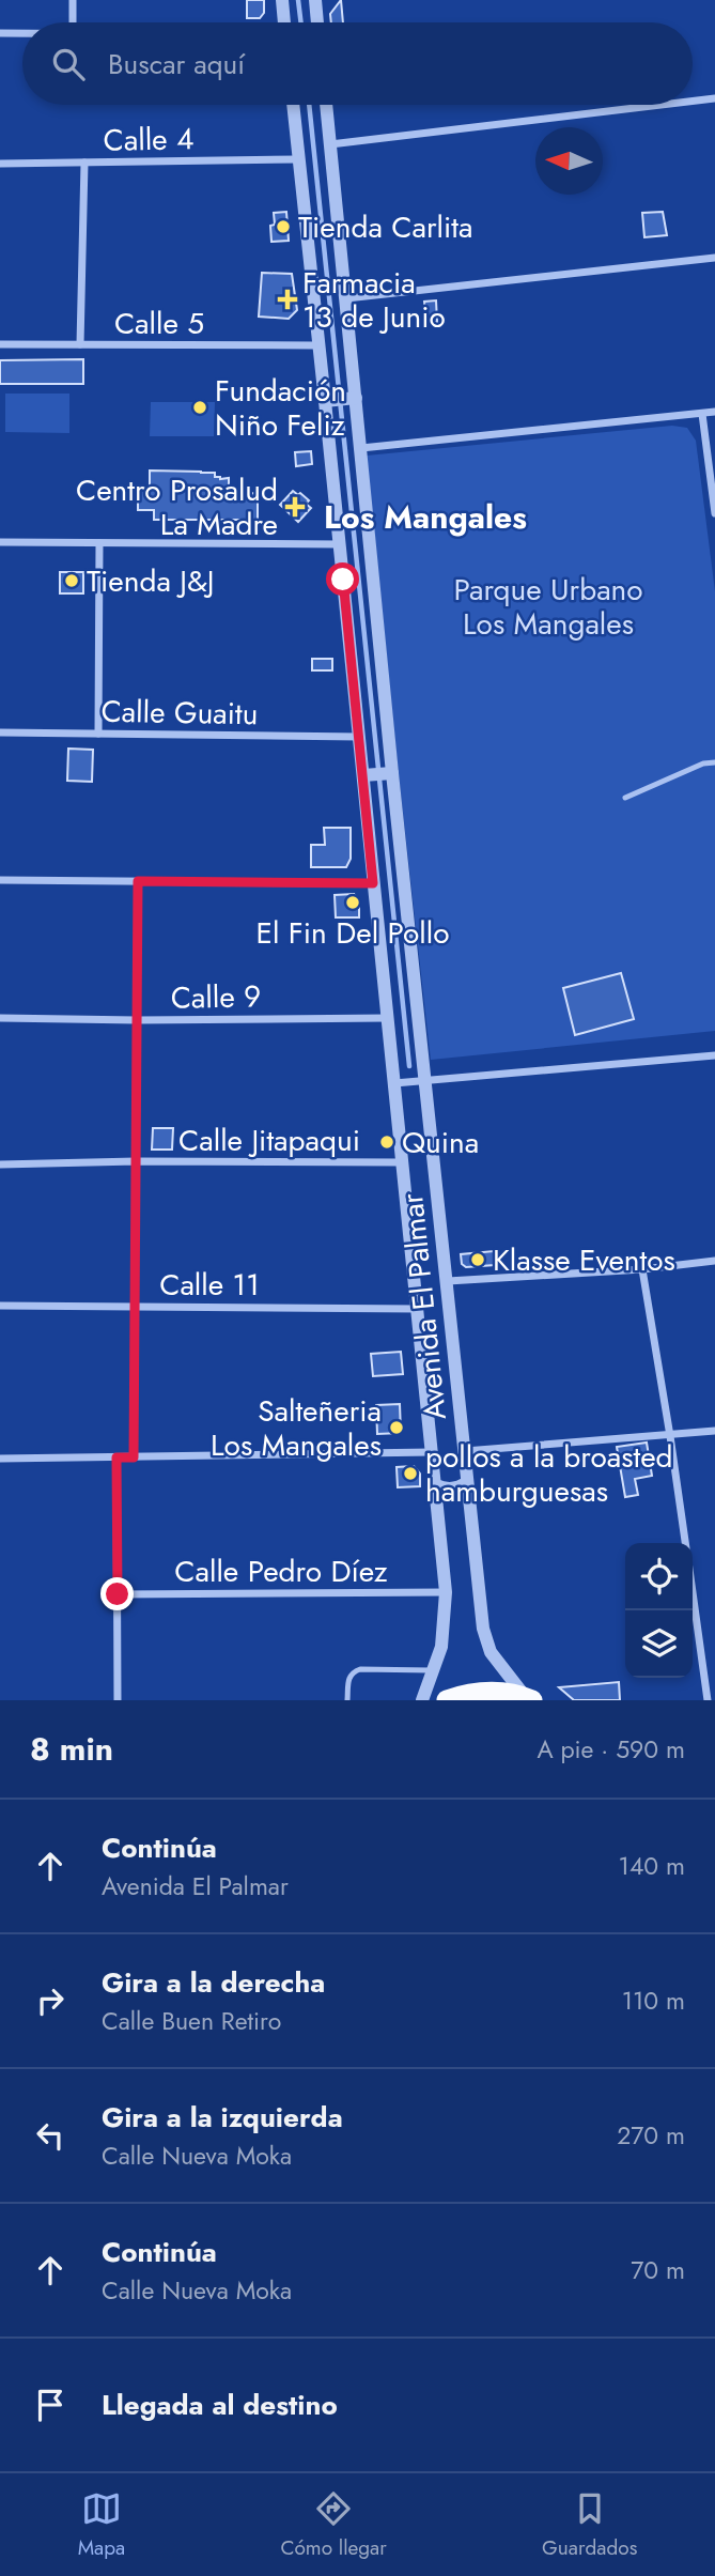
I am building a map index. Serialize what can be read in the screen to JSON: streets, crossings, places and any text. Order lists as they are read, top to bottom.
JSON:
{
  "streets": {
    "street": [
      "Calle 4",
      "Calle 5",
      "Calle Guaitu",
      "Calle 9",
      "Calle Jitapaqui",
      "Calle 11",
      "Avenida El Palmar",
      "Calle Pedro Díez"
    ]
  },
  "crossings": [
    ["Calle 4", "Avenida El Palmar"],
    ["Calle 5", "Avenida El Palmar"],
    ["Calle Guaitu", "Avenida El Palmar"],
    ["Calle 9", "Avenida El Palmar"],
    ["Calle Jitapaqui", "Avenida El Palmar"],
    ["Calle 11", "Avenida El Palmar"],
    ["Avenida El Palmar", "Calle Pedro Díez"]
  ],
  "districts": ["Los Mangales"],
  "parks": ["Parque Urbano Los Mangales"],
  "places": {
    "other": [
      "Tienda Carlita",
      "Fundación Niño Feliz",
      "Tienda J&J",
      "El Fin Del Pollo",
      "Quina",
      "Klasse Eventos",
      "Salteñeria Los Mangales",
      "pollos a la broasted hamburguesas"
    ],
    "health": ["Farmacia 13 de Junio", "Centro Prosalud La Madre"]
  },
  "north": "left",
  "page": {
    "search": "Buscar aquí",
    "heading": ["8 min", "A pie · 590 m"],
    "list": [
      ["Continúa", "Avenida El Palmar", "140 m"],
      ["Gira a la derecha", "Calle Buen Retiro", "110 m"],
      ["Gira a la izquierda", "Calle Nueva Moka", "270 m"],
      ["Continúa", "Calle Nueva Moka", "70 m"],
      "Llegada al destino"
    ],
    "nav": ["Mapa", "Cómo llegar", "Guardados"]
  }
}
